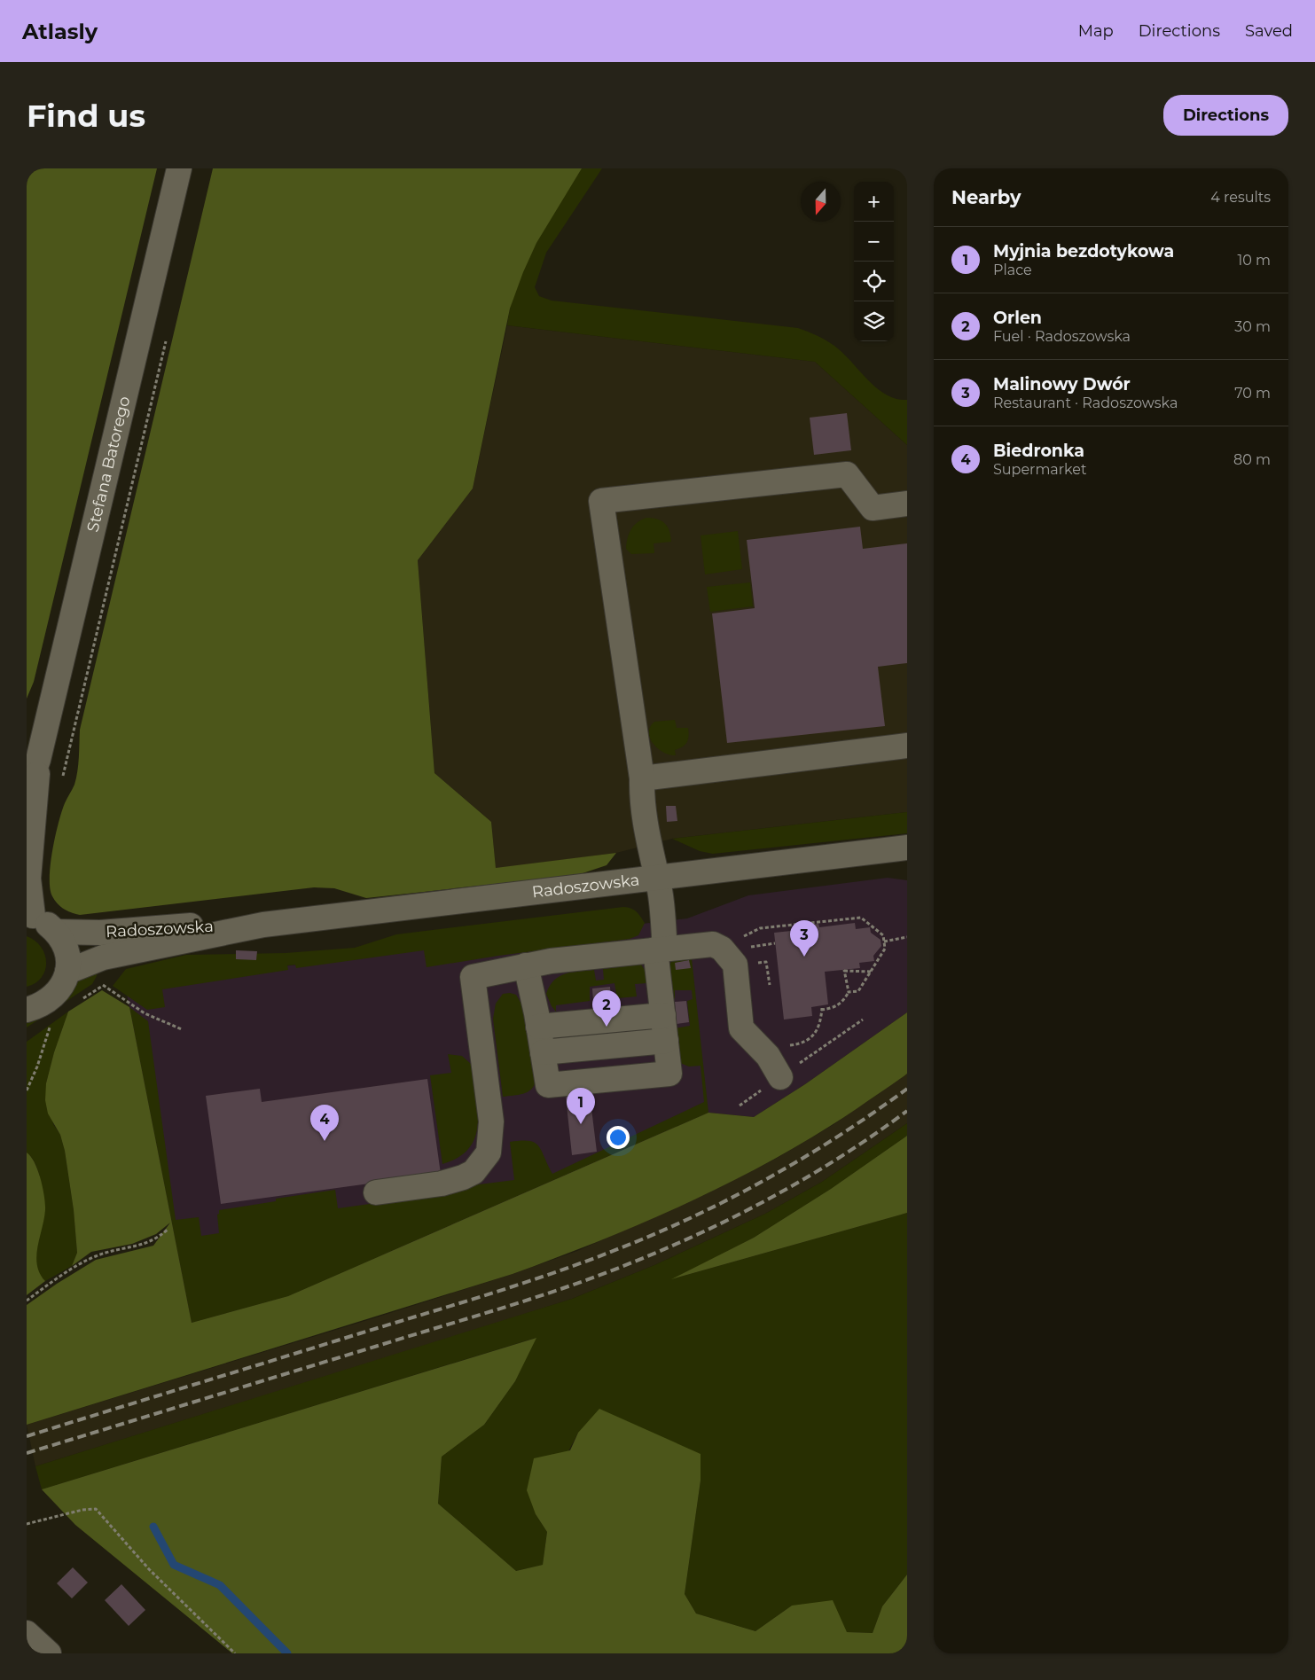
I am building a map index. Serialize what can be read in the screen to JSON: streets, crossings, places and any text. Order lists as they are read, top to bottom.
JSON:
{
  "streets": {
    "street": ["Stefana Batorego", "Radoszowska"]
  },
  "north": "bottom",
  "page": {
    "header": "Atlasly",
    "nav": ["Map", "Directions", "Saved"],
    "buttons": "Directions",
    "title": "Find us",
    "heading": ["Nearby", "4 results"],
    "map_buttons": ["+", "−"],
    "list": [
      {
        "mark": "1",
        "name": "Myjnia bezdotykowa",
        "note": "Place",
        "value": "10 m"
      },
      {
        "mark": "2",
        "name": "Orlen",
        "note": "Fuel · Radoszowska",
        "value": "30 m"
      },
      {
        "mark": "3",
        "name": "Malinowy Dwór",
        "note": "Restaurant · Radoszowska",
        "value": "70 m"
      },
      {
        "mark": "4",
        "name": "Biedronka",
        "note": "Supermarket",
        "value": "80 m"
      }
    ],
    "pins": [
      "3",
      "2",
      "1",
      "4"
    ]
  }
}
